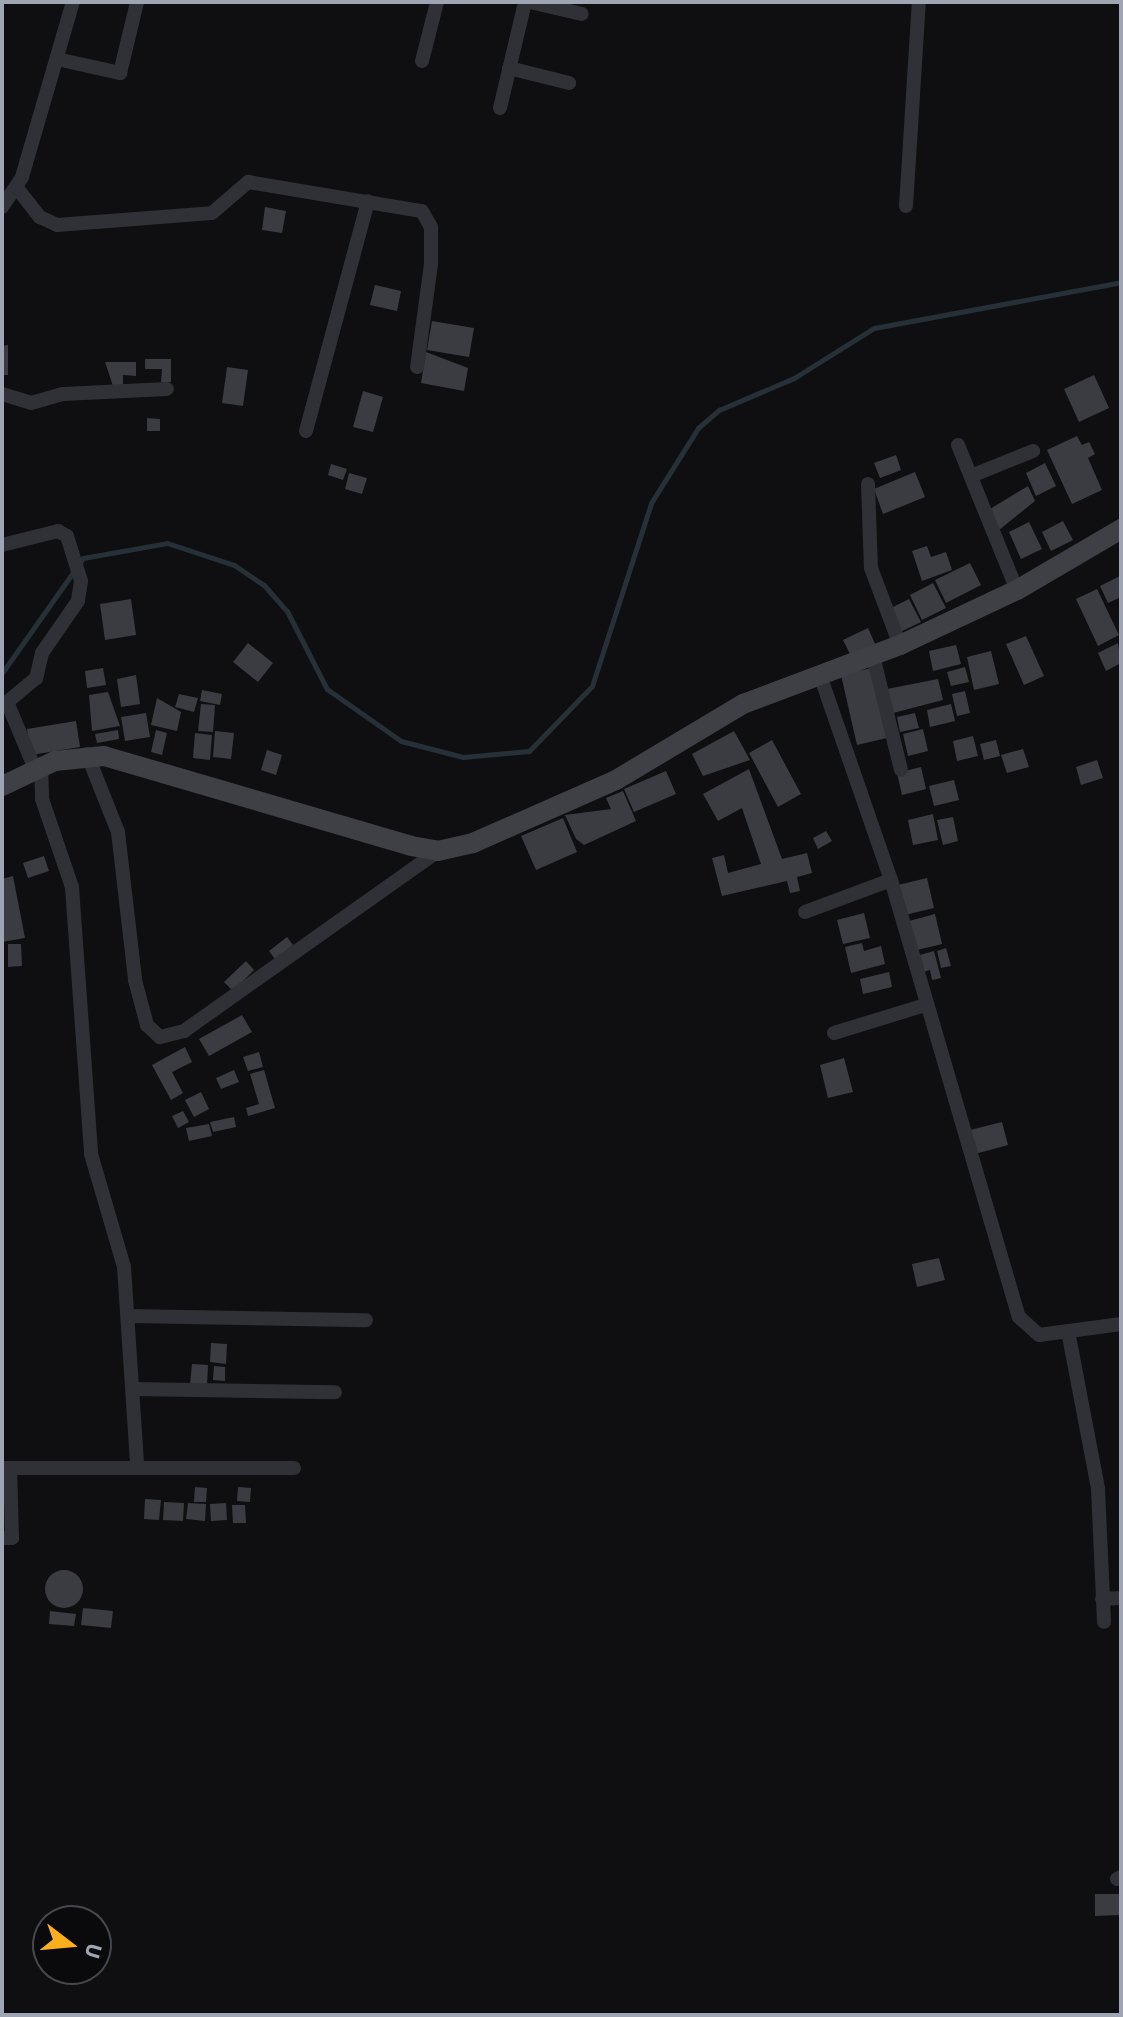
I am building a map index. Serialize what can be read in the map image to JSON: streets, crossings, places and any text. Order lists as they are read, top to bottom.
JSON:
{
  "north": "right"
}
